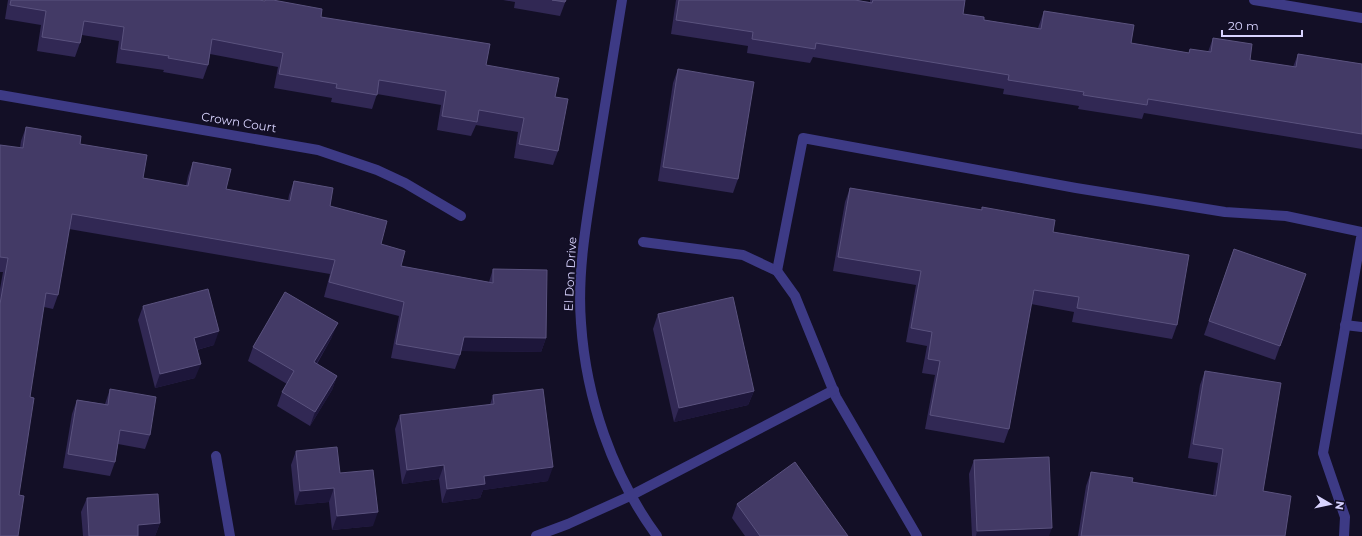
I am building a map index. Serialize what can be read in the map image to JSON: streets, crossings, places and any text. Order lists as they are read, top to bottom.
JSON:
{
  "streets": {
    "street": ["Crown Court", "El Don Drive"]
  },
  "scale_bar": "20 m",
  "north": "right"
}
